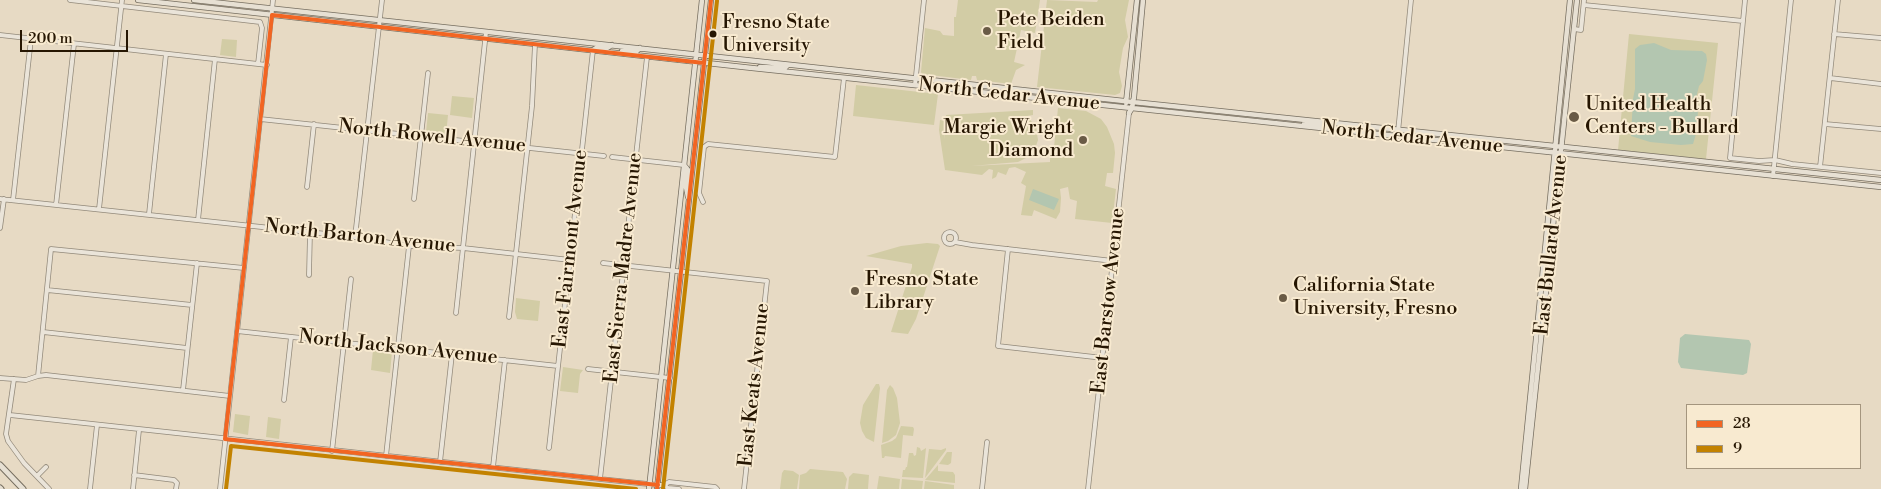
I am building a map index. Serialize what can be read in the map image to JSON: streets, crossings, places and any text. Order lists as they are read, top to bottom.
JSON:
{
  "streets": {
    "main road": ["North Cedar Avenue", "East Bullard Avenue", "East Barstow Avenue"],
    "street": [
      "North Rowell Avenue",
      "North Barton Avenue",
      "East Fairmont Avenue",
      "East Sierra Madre Avenue",
      "North Jackson Avenue",
      "East Keats Avenue"
    ]
  },
  "crossings": [
    ["North Cedar Avenue", "East Bullard Avenue"],
    ["North Cedar Avenue", "East Fairmont Avenue"],
    ["North Cedar Avenue", "East Sierra Madre Avenue"],
    ["North Cedar Avenue", "East Barstow Avenue"],
    ["North Rowell Avenue", "East Fairmont Avenue"],
    ["North Barton Avenue", "East Fairmont Avenue"],
    ["East Fairmont Avenue", "North Jackson Avenue"]
  ],
  "places": [
    "Pete Beiden Field",
    "Fresno State University",
    "United Health Centers - Bullard",
    "Margie Wright Diamond",
    "Fresno State Library",
    "California State University, Fresno"
  ],
  "lines": ["transit line 28", "transit line 9"],
  "legend": ["28", "9"],
  "scale_bar": "200 m"
}
